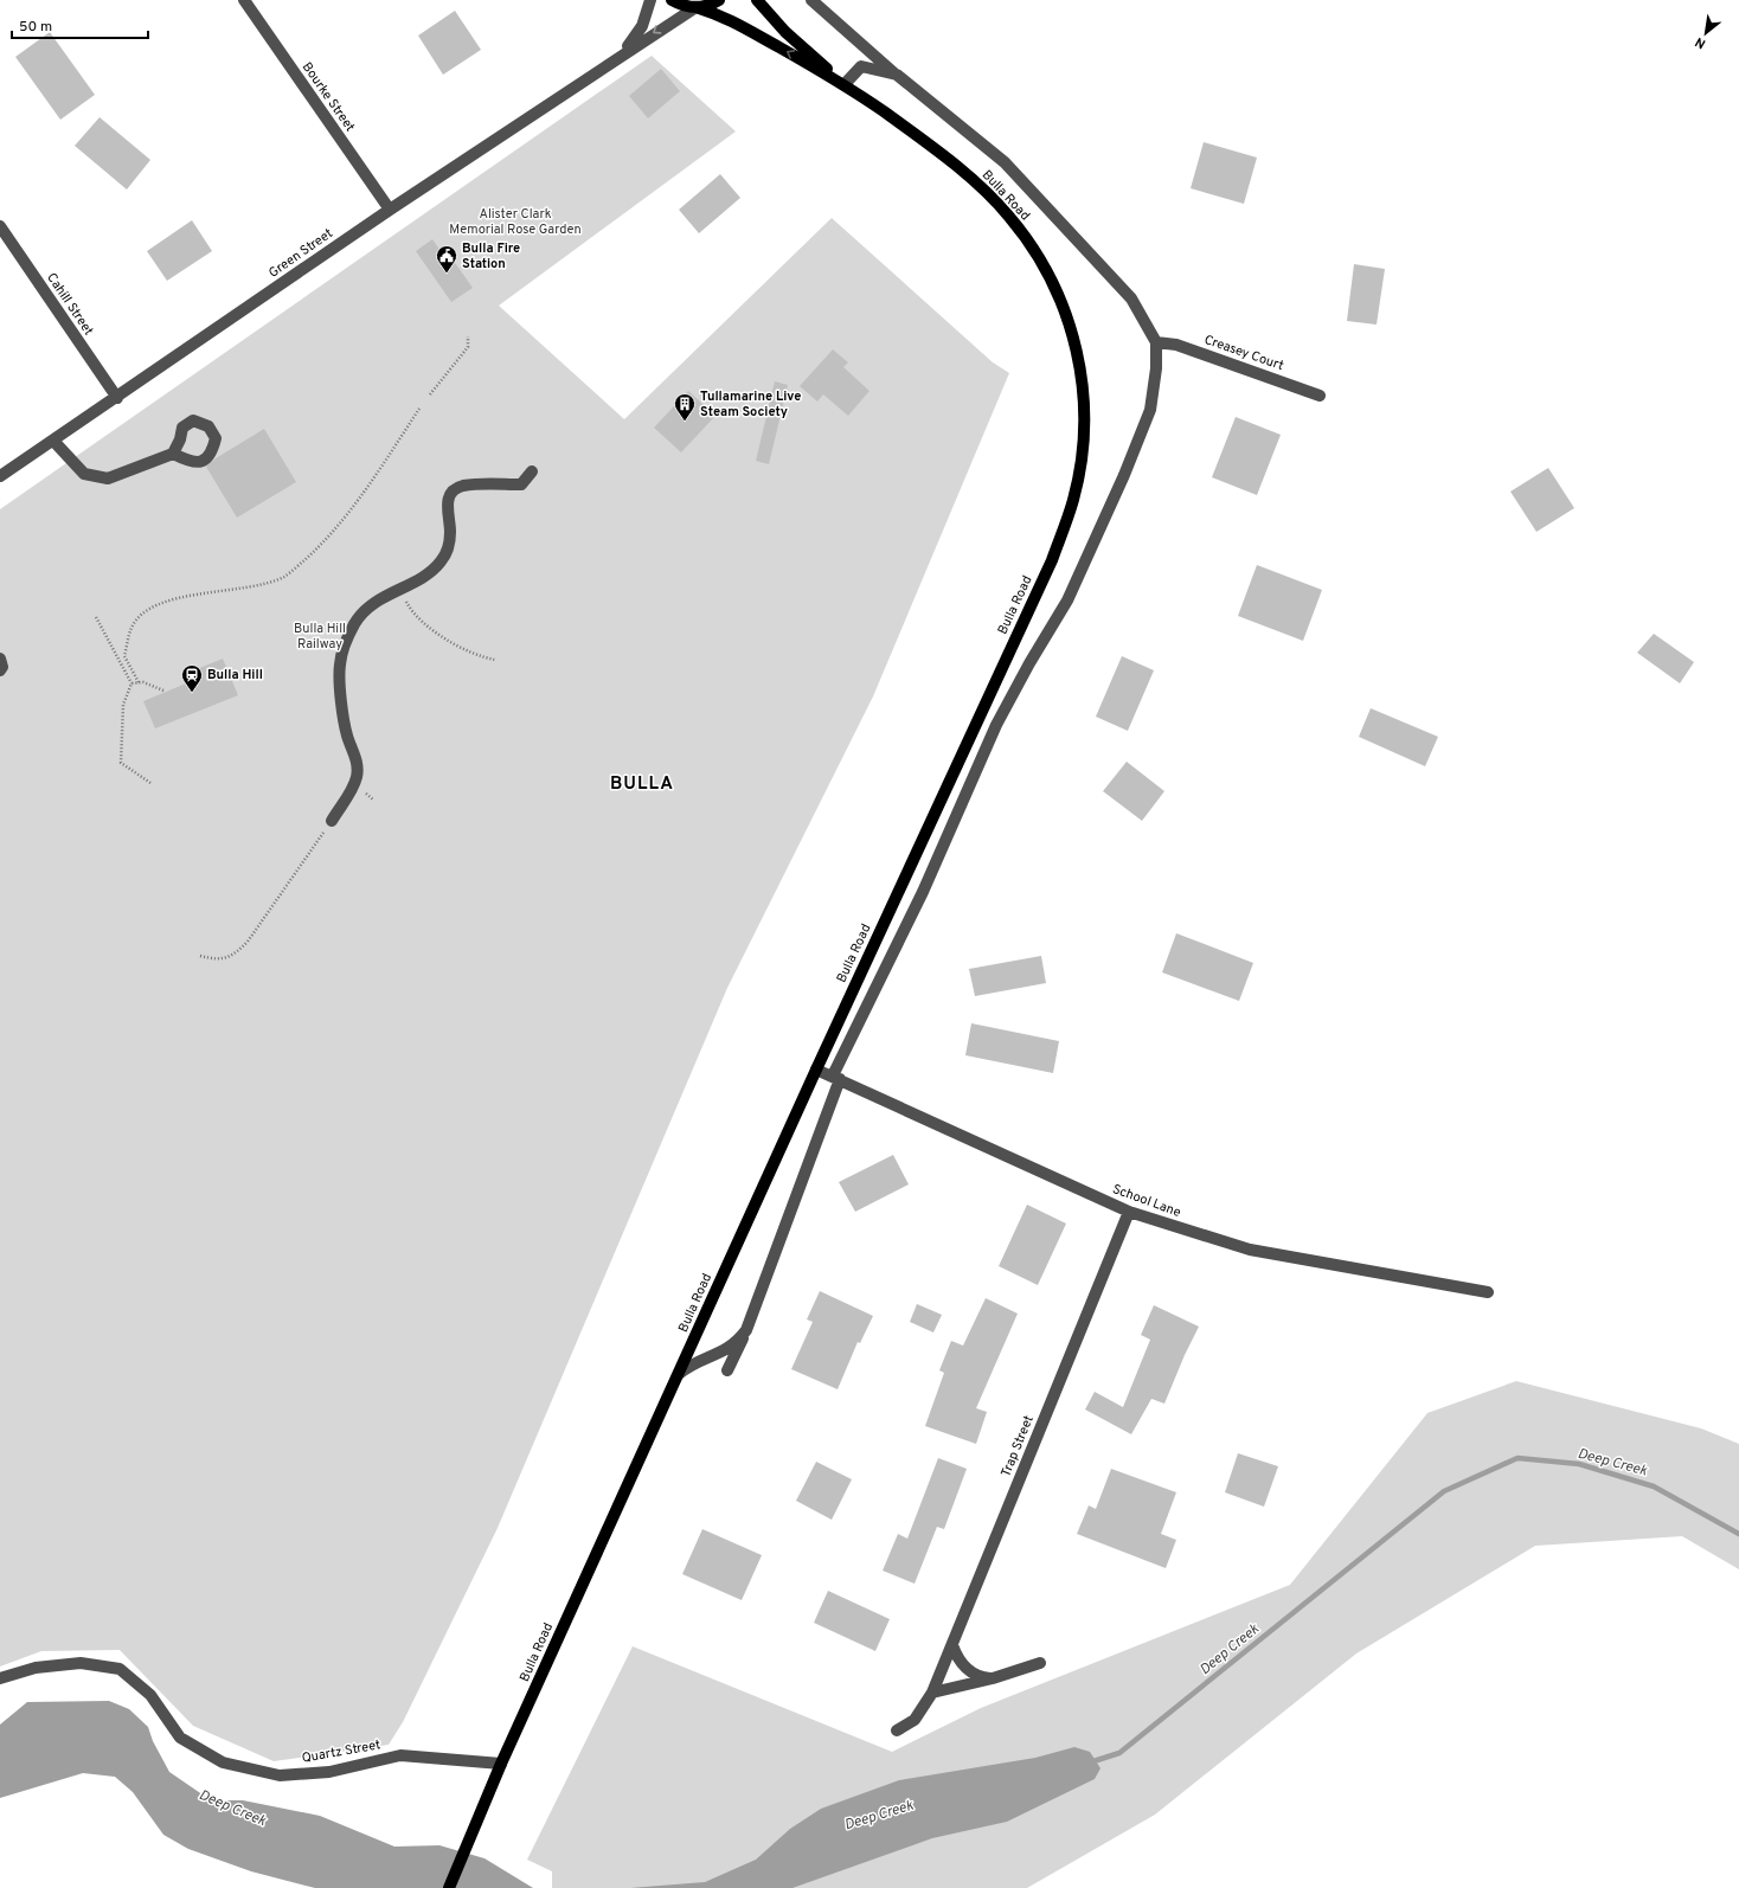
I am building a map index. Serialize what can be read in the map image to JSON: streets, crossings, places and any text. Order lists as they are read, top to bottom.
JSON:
{
  "streets": {
    "main road": ["Bulla Road"],
    "street": [
      "Bourke Street",
      "Green Street",
      "Cahill Street",
      "Creasey Court",
      "School Lane",
      "Trap Street",
      "Quartz Street"
    ]
  },
  "crossings": [
    ["Bourke Street", "Green Street"],
    ["Bulla Road", "Green Street"],
    ["Bulla Road", "Creasey Court"],
    ["Bulla Road", "School Lane"],
    ["Bulla Road", "Quartz Street"],
    ["Green Street", "Cahill Street"],
    ["School Lane", "Trap Street"]
  ],
  "districts": ["BULLA"],
  "water": ["Deep Creek"],
  "parks": ["Alister Clark Memorial Rose Garden", "Bulla Hill Railway"],
  "places": {
    "public building": ["Bulla Fire Station"],
    "building": ["Tullamarine Live Steam Society"],
    "station": ["Bulla Hill"]
  },
  "scale_bar": "50 m",
  "north": "bottom left"
}
